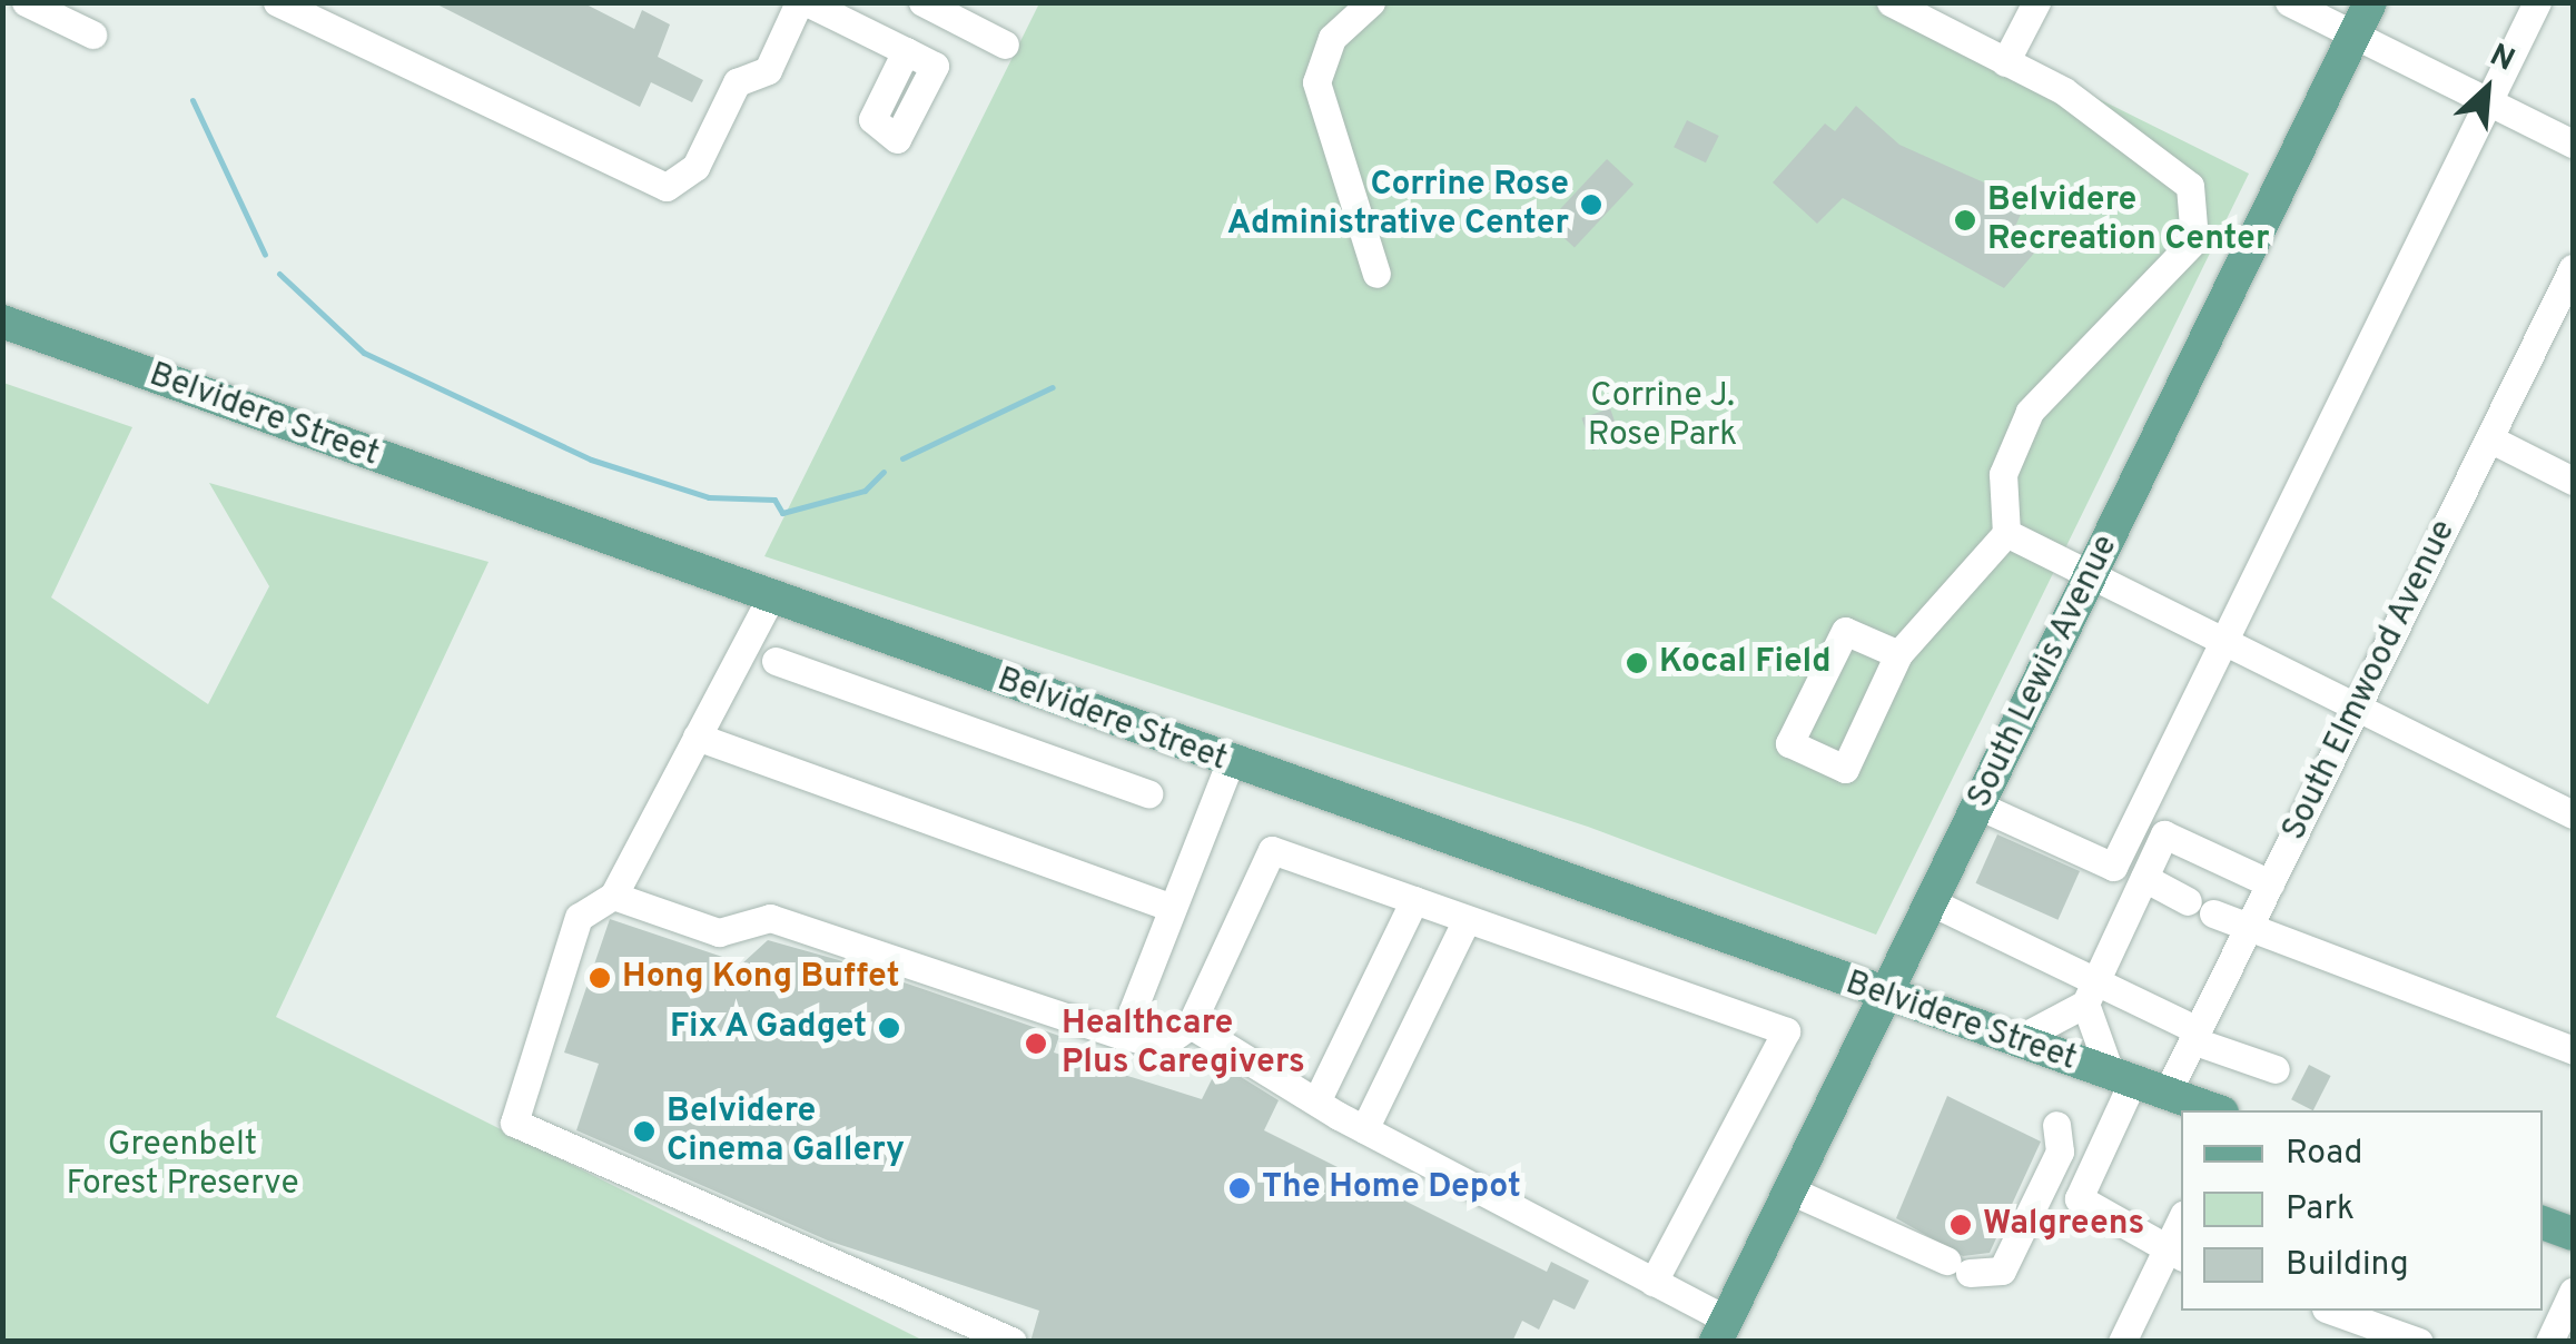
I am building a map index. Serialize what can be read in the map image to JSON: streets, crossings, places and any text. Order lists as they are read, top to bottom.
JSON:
{
  "streets": {
    "main road": ["Belvidere Street", "South Lewis Avenue"],
    "street": ["South Elmwood Avenue"]
  },
  "crossings": [
    ["Belvidere Street", "South Lewis Avenue"],
    ["Belvidere Street", "South Elmwood Avenue"]
  ],
  "parks": ["Corrine J. Rose Park", "Greenbelt Forest Preserve"],
  "places": [
    "Corrine Rose Administrative Center",
    "Belvidere Recreation Center",
    "Kocal Field",
    "Hong Kong Buffet",
    "Fix A Gadget",
    "Healthcare Plus Caregivers",
    "Belvidere Cinema Gallery",
    "The Home Depot",
    "Walgreens"
  ],
  "legend": ["Road", "Park", "Building"],
  "north": "top right"
}
